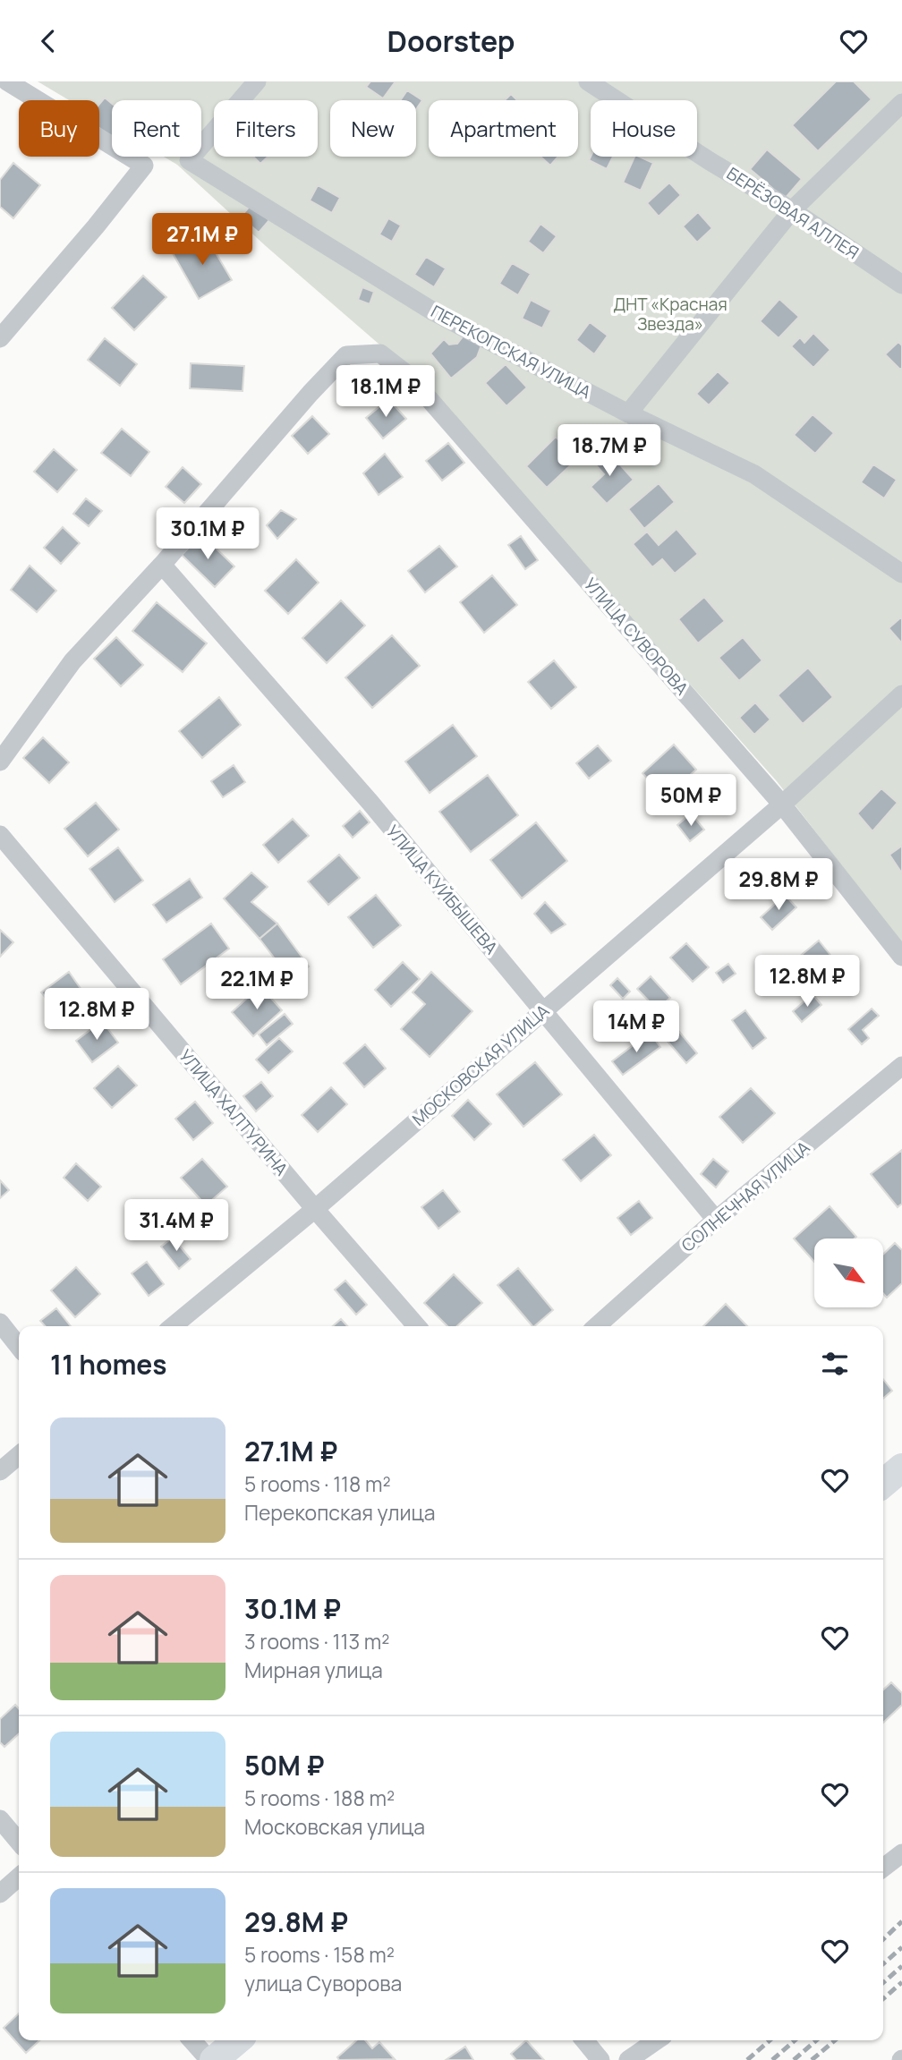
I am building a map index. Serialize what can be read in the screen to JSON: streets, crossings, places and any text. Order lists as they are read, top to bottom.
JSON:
{
  "streets": {
    "street": [
      "БЕРЁЗОВАЯ АЛЛЕЯ",
      "ПЕРЕКОПСКАЯ УЛИЦА",
      "УЛИЦА СУВОРОВА",
      "УЛИЦА КУЙБЫШЕВА",
      "МОСКОВСКАЯ УЛИЦА",
      "УЛИЦА ХАЛТУРИНА",
      "СОЛНЕЧНАЯ УЛИЦА"
    ]
  },
  "crossings": [
    ["УЛИЦА СУВОРОВА", "УЛИЦА КУЙБЫШЕВА"],
    ["УЛИЦА СУВОРОВА", "МОСКОВСКАЯ УЛИЦА"],
    ["УЛИЦА КУЙБЫШЕВА", "МОСКОВСКАЯ УЛИЦА"],
    ["УЛИЦА КУЙБЫШЕВА", "СОЛНЕЧНАЯ УЛИЦА"],
    ["МОСКОВСКАЯ УЛИЦА", "УЛИЦА ХАЛТУРИНА"]
  ],
  "parks": ["ДНТ «Красная Звезда»"],
  "north": "bottom right",
  "page": {
    "header": "Doorstep",
    "chip": [
      "Buy",
      "Rent",
      "Filters",
      "New",
      "Apartment",
      "House"
    ],
    "price": [
      "27.1M ₽",
      "18.1M ₽",
      "18.7M ₽",
      "30.1M ₽",
      "50M ₽",
      "29.8M ₽",
      "12.8M ₽",
      "22.1M ₽",
      "12.8M ₽",
      "14M ₽",
      "31.4M ₽"
    ],
    "heading": "11 homes",
    "list": [
      {
        "name": "27.1M ₽",
        "note": "5 rooms · 118 m² · Перекопская улица"
      },
      {
        "name": "30.1M ₽",
        "note": "3 rooms · 113 m² · Мирная улица"
      },
      {
        "name": "50M ₽",
        "note": "5 rooms · 188 m² · Московская улица"
      },
      {
        "name": "29.8M ₽",
        "note": "5 rooms · 158 m² · улица Суворова"
      }
    ]
  }
}
